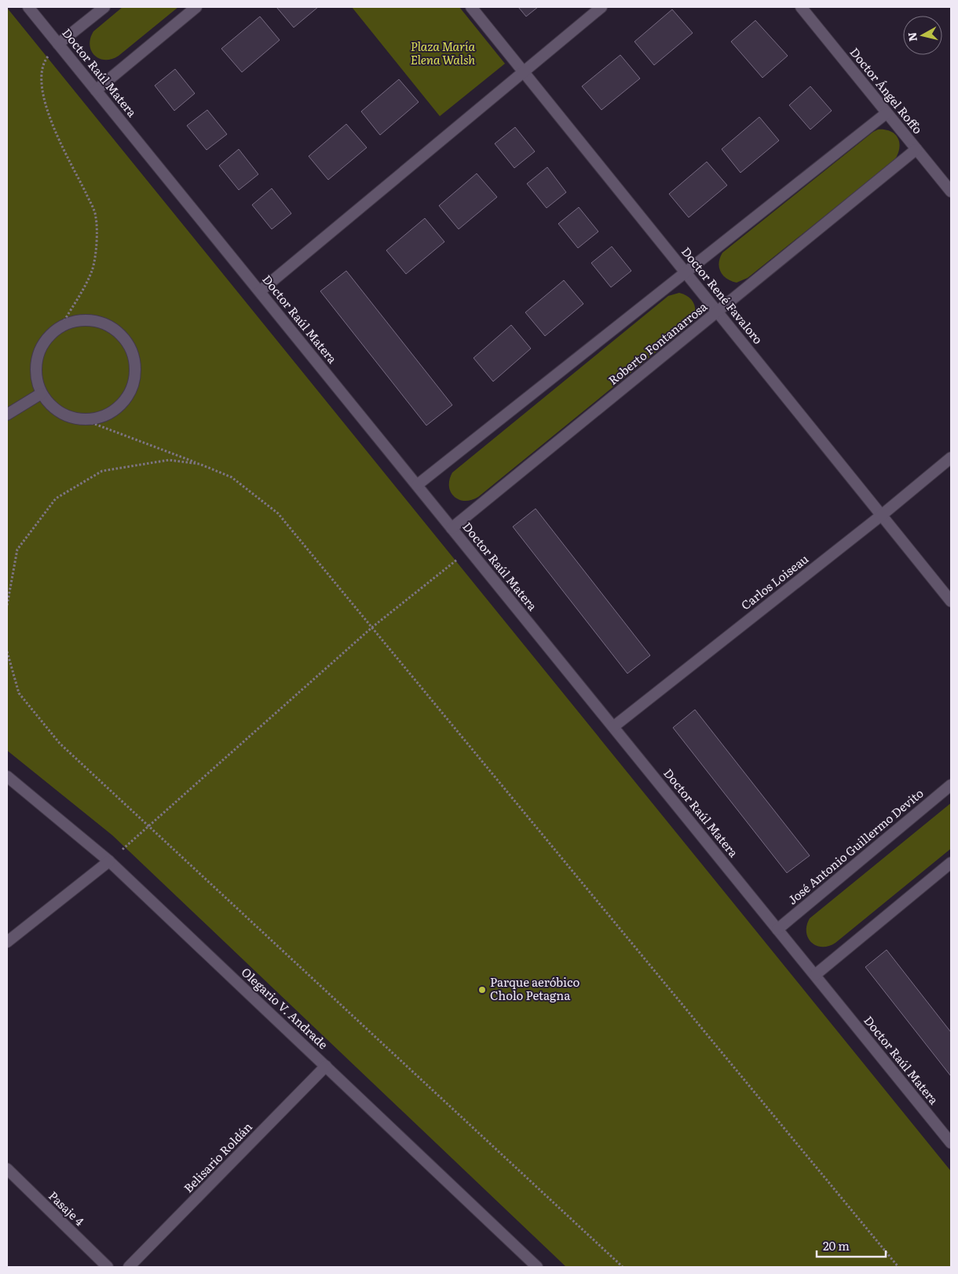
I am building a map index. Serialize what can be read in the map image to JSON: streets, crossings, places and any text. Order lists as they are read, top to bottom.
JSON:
{
  "streets": {
    "street": [
      "Doctor Raúl Matera",
      "Doctor Ángel Roffo",
      "Doctor René Favaloro",
      "Roberto Fontanarrosa",
      "Carlos Loiseau",
      "José Antonio Guillermo Devito",
      "Olegario V. Andrade",
      "Belisario Roldán",
      "Pasaje 4"
    ]
  },
  "crossings": [
    ["Doctor Raúl Matera", "Roberto Fontanarrosa"],
    ["Doctor Raúl Matera", "Carlos Loiseau"],
    ["Doctor Raúl Matera", "José Antonio Guillermo Devito"],
    ["Doctor Ángel Roffo", "Roberto Fontanarrosa"],
    ["Doctor René Favaloro", "Roberto Fontanarrosa"],
    ["Doctor René Favaloro", "Carlos Loiseau"],
    ["Olegario V. Andrade", "Belisario Roldán"]
  ],
  "parks": ["Plaza María Elena Walsh"],
  "places": ["Parque aeróbico Cholo Petagna"],
  "scale_bar": "20 m",
  "north": "left"
}
